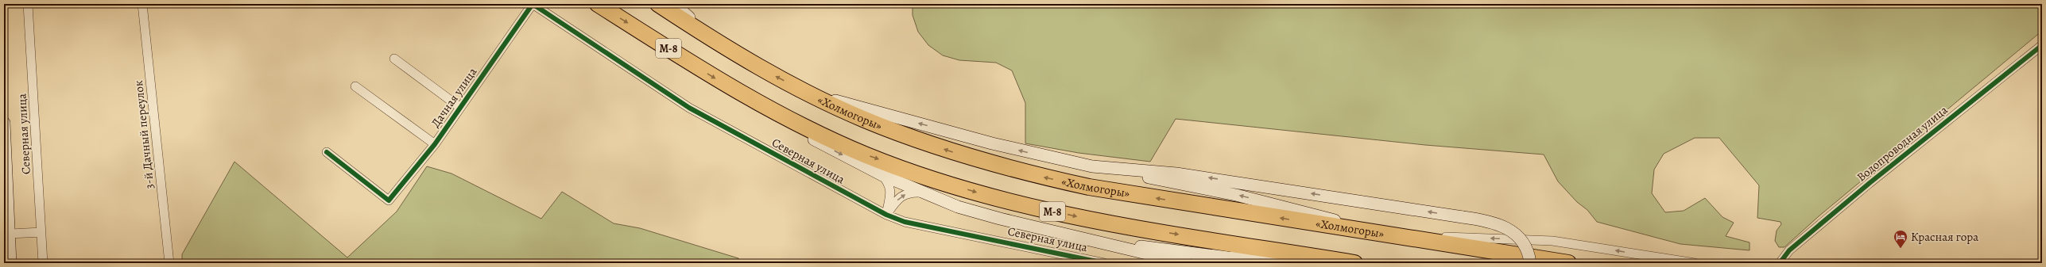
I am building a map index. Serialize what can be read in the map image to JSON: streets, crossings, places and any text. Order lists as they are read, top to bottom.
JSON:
{
  "streets": {
    "highway": ["М-8", "«Холмогоры»"],
    "street": [
      "Дачная улица",
      "Северная улица",
      "3-й Дачный переулок",
      "Водопроводная улица"
    ]
  },
  "crossings": [
    ["Дачная улица", "Северная улица"]
  ],
  "places": {
    "hotel": ["Красная гора"]
  }
}
